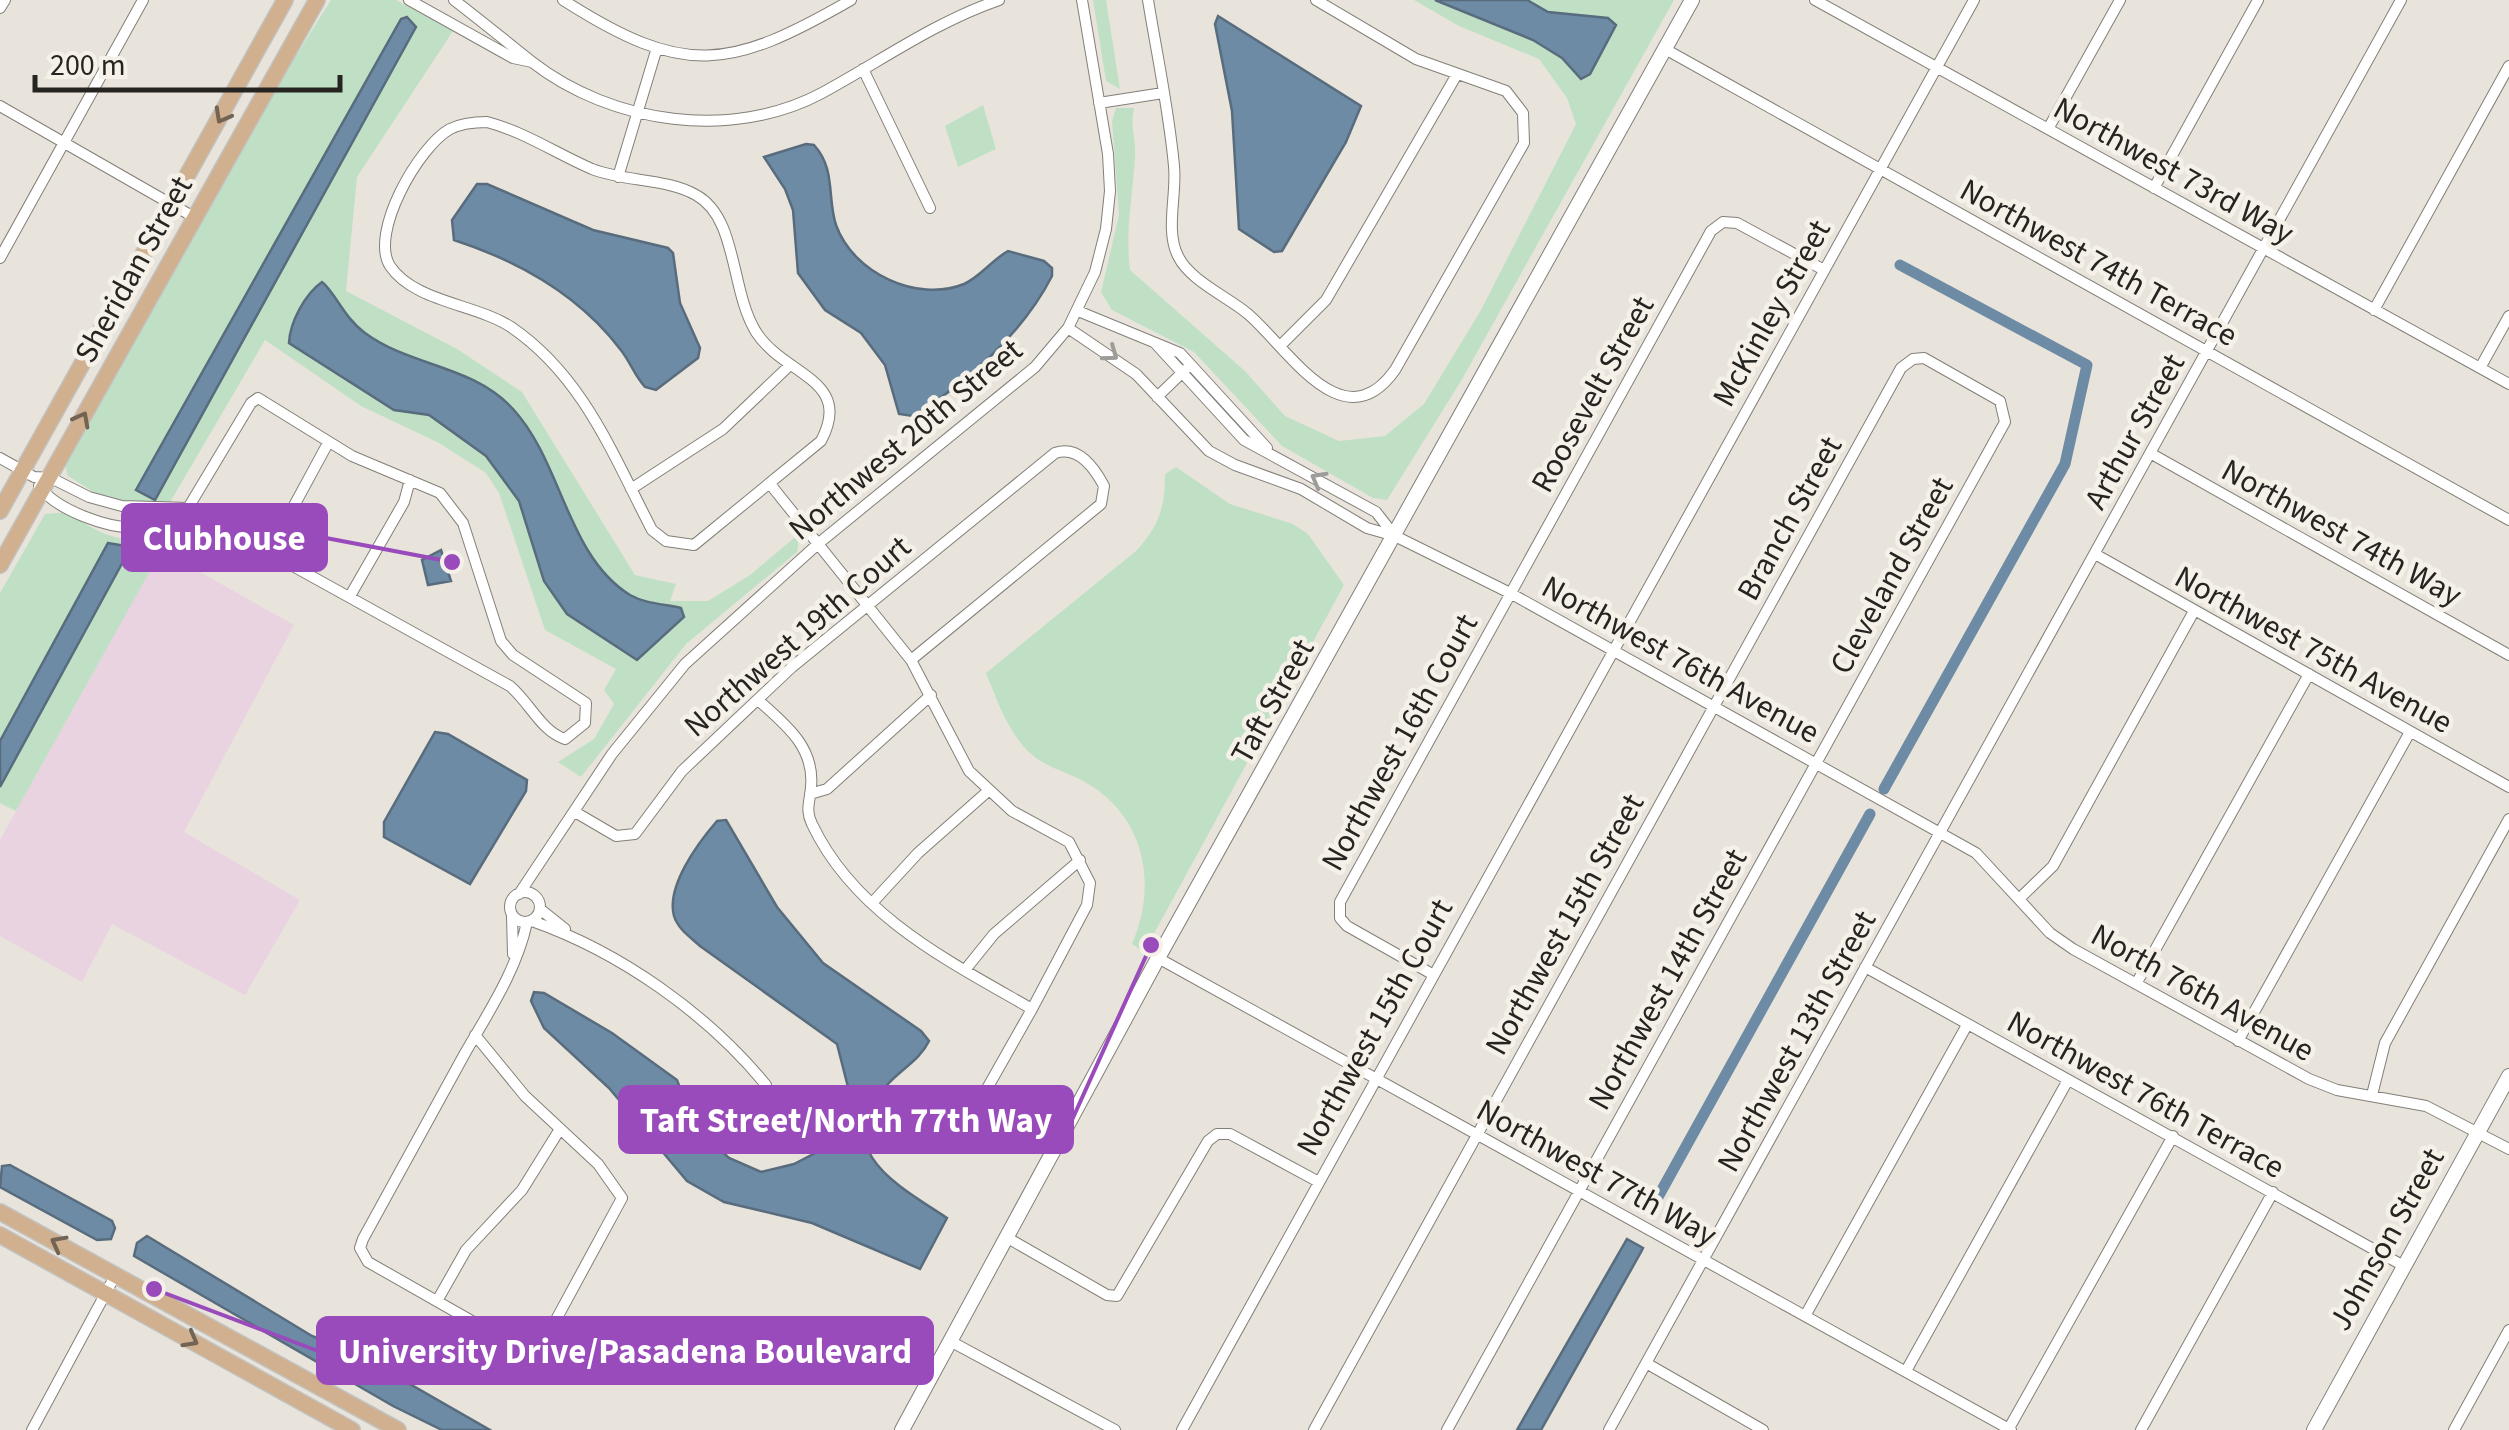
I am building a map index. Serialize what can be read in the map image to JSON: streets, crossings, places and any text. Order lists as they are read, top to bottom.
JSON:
{
  "streets": {
    "main road": ["Sheridan Street"],
    "street": [
      "Northwest 73rd Way",
      "Northwest 74th Terrace",
      "McKinley Street",
      "Roosevelt Street",
      "Arthur Street",
      "Northwest 20th Street",
      "Branch Street",
      "Northwest 74th Way",
      "Cleveland Street",
      "Northwest 19th Court",
      "Northwest 75th Avenue",
      "Northwest 76th Avenue",
      "Taft Street",
      "Northwest 16th Court",
      "Northwest 15th Street",
      "Northwest 14th Street",
      "North 76th Avenue",
      "Northwest 15th Court",
      "Northwest 13th Street",
      "Northwest 76th Terrace",
      "Northwest 77th Way",
      "Johnson Street"
    ]
  },
  "crossings": [
    ["Northwest 73rd Way", "McKinley Street"],
    ["Northwest 73rd Way", "Arthur Street"],
    ["Northwest 74th Terrace", "McKinley Street"],
    ["Northwest 74th Terrace", "Arthur Street"],
    ["Northwest 74th Terrace", "Taft Street"],
    ["McKinley Street", "Roosevelt Street"],
    ["McKinley Street", "Northwest 76th Avenue"],
    ["McKinley Street", "Northwest 15th Court"],
    ["Roosevelt Street", "Northwest 76th Avenue"],
    ["Roosevelt Street", "Northwest 16th Court"],
    ["Arthur Street", "Northwest 74th Way"],
    ["Arthur Street", "Northwest 75th Avenue"],
    ["Arthur Street", "Northwest 76th Avenue"],
    ["Arthur Street", "North 76th Avenue"],
    ["Arthur Street", "Northwest 13th Street"],
    ["Northwest 20th Street", "Northwest 19th Court"],
    ["Northwest 20th Street", "Northwest 76th Avenue"],
    ["Branch Street", "Cleveland Street"],
    ["Branch Street", "Northwest 76th Avenue"],
    ["Branch Street", "Northwest 15th Street"],
    ["Cleveland Street", "Northwest 76th Avenue"],
    ["Cleveland Street", "Northwest 14th Street"],
    ["Northwest 76th Avenue", "Taft Street"],
    ["Northwest 76th Avenue", "Northwest 16th Court"],
    ["Northwest 76th Avenue", "Northwest 15th Street"],
    ["Northwest 76th Avenue", "Northwest 14th Street"],
    ["Northwest 76th Avenue", "North 76th Avenue"],
    ["Northwest 76th Avenue", "Northwest 15th Court"],
    ["Northwest 76th Avenue", "Northwest 13th Street"],
    ["Taft Street", "Northwest 77th Way"],
    ["Northwest 16th Court", "Northwest 15th Court"],
    ["Northwest 15th Street", "Northwest 77th Way"],
    ["Northwest 14th Street", "Northwest 77th Way"],
    ["North 76th Avenue", "Northwest 13th Street"],
    ["North 76th Avenue", "Johnson Street"],
    ["Northwest 15th Court", "Northwest 77th Way"],
    ["Northwest 13th Street", "Northwest 76th Terrace"],
    ["Northwest 13th Street", "Northwest 77th Way"],
    ["Northwest 76th Terrace", "Johnson Street"]
  ],
  "places": ["Clubhouse", "Taft Street/North 77th Way", "University Drive/Pasadena Boulevard"],
  "scale_bar": "200 m"
}
